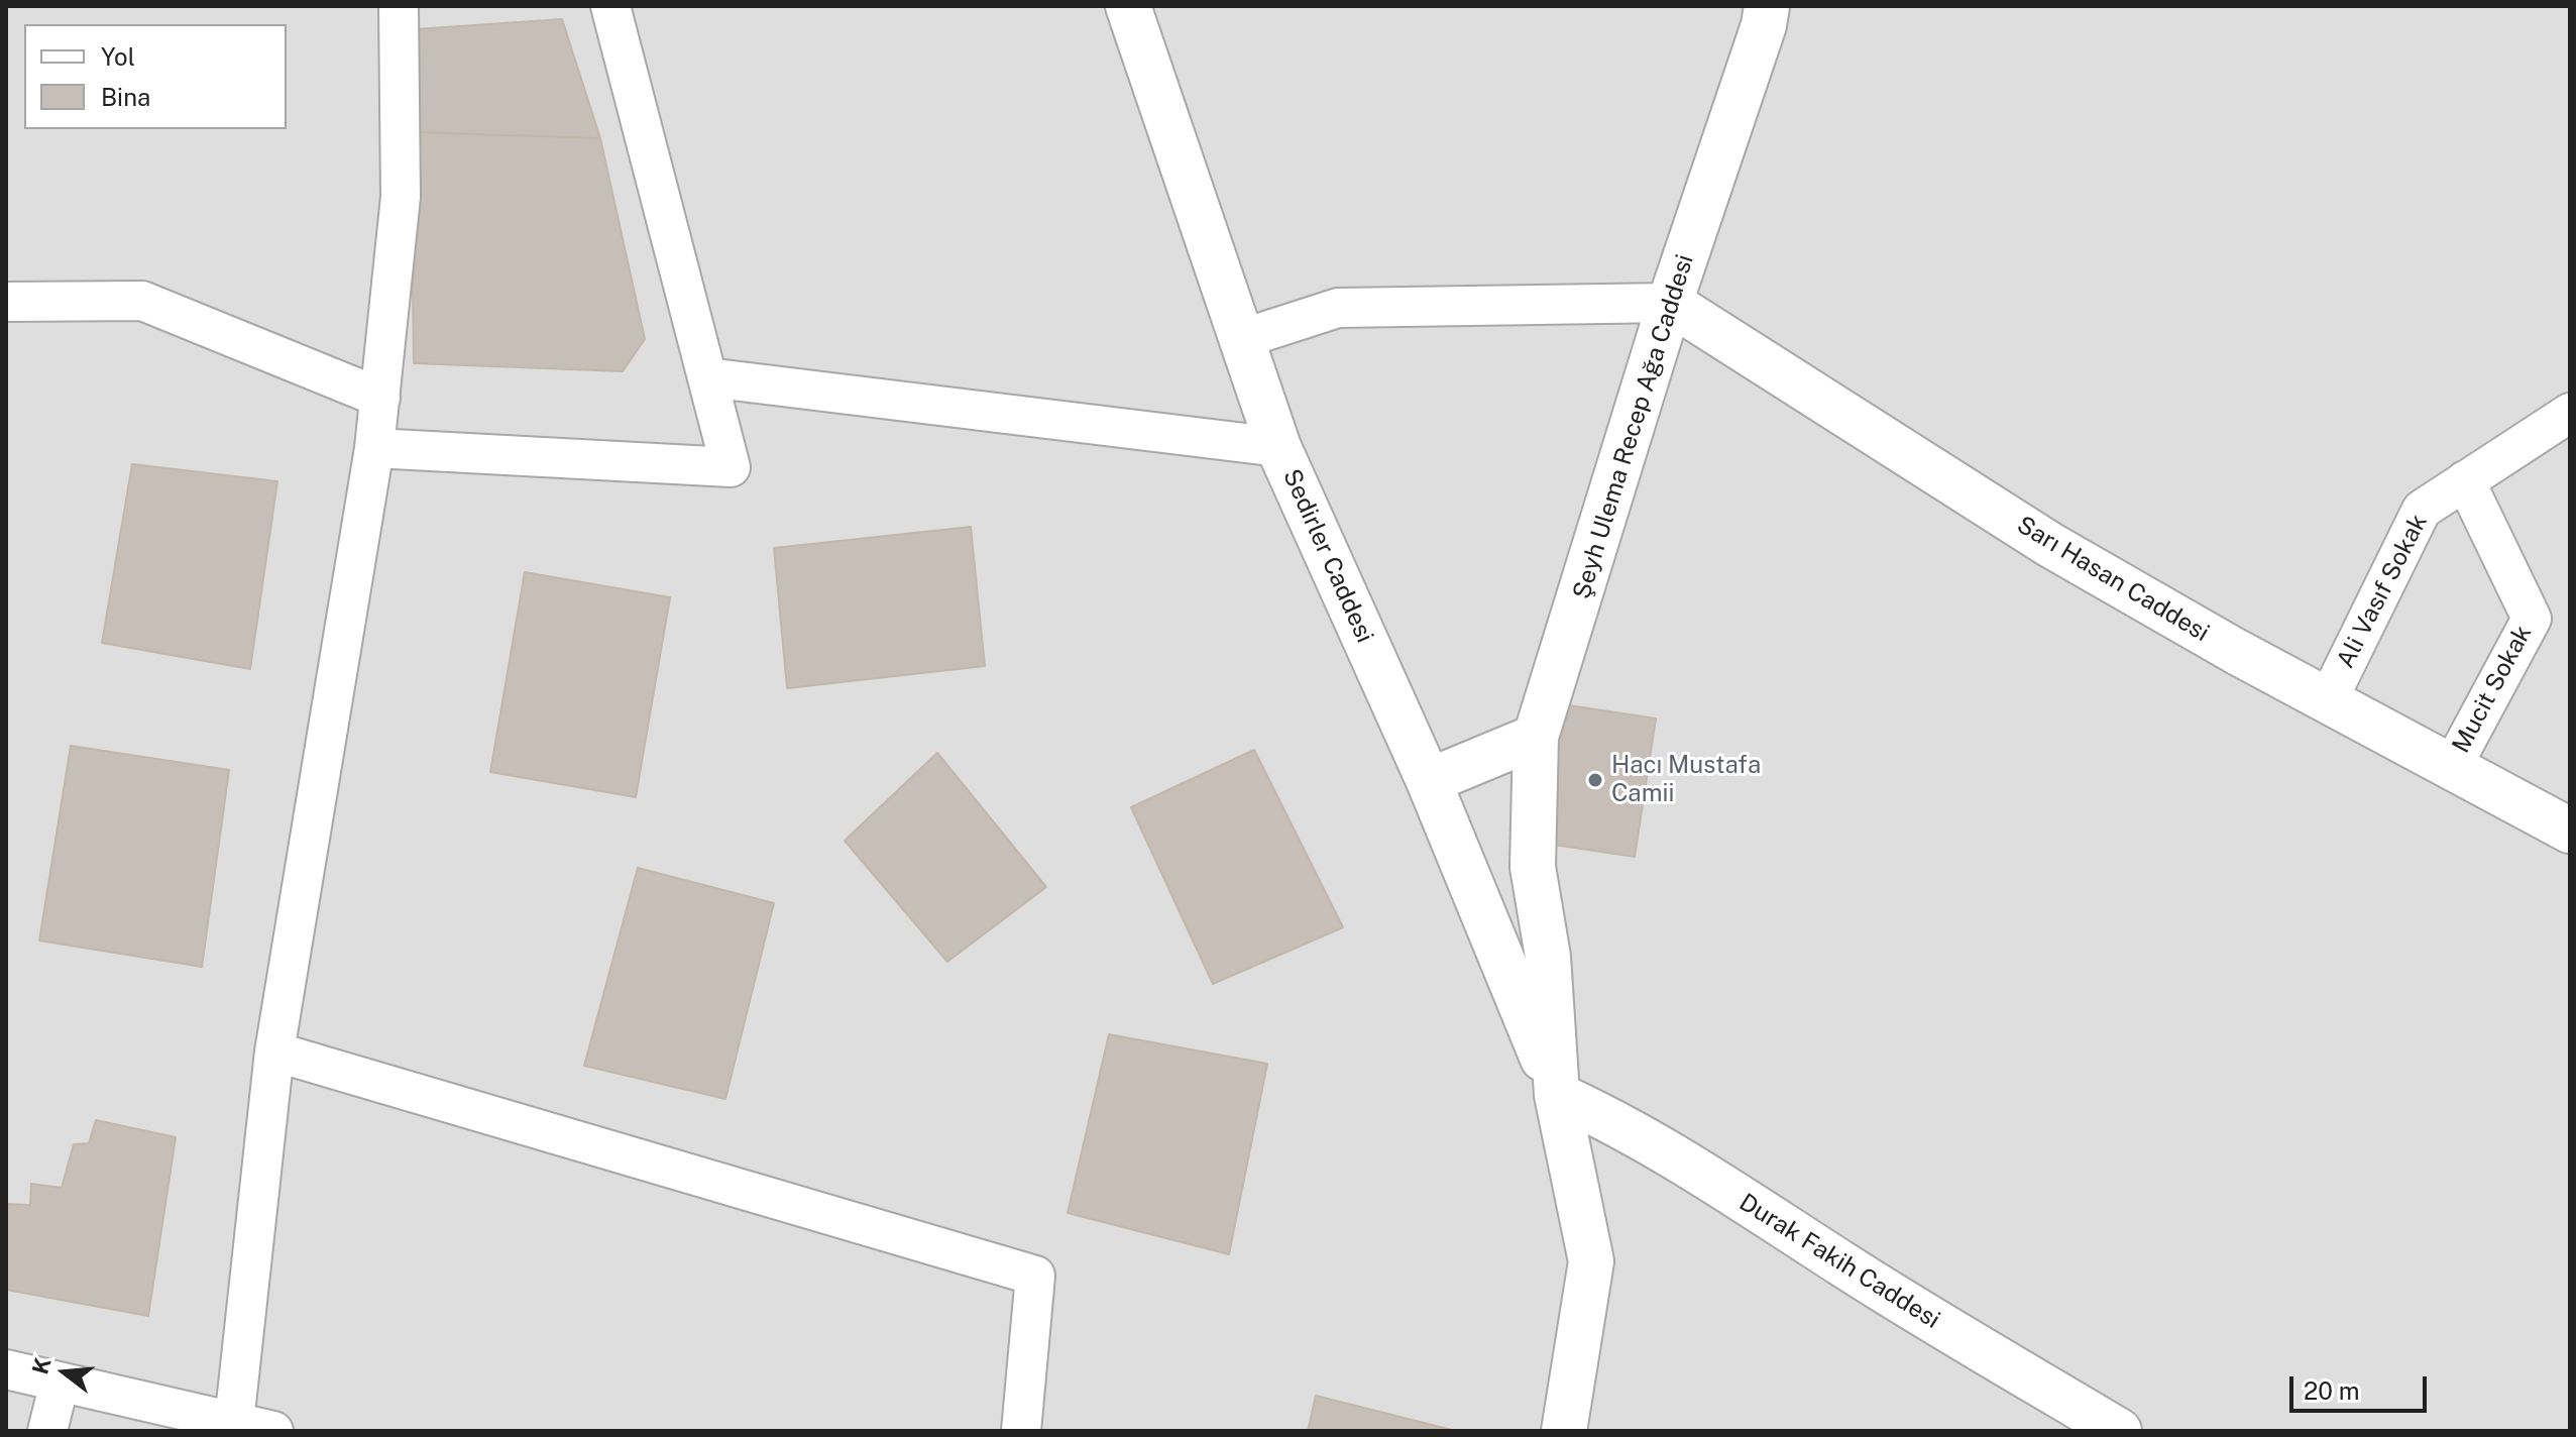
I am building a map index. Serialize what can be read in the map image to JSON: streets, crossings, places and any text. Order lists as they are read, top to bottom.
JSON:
{
  "streets": {
    "street": [
      "Şeyh Ulema Recep Ağa Caddesi",
      "Sedirler Caddesi",
      "Sarı Hasan Caddesi",
      "Ali Vasıf Sokak",
      "Mucit Sokak",
      "Durak Fakih Caddesi"
    ]
  },
  "crossings": [
    ["Şeyh Ulema Recep Ağa Caddesi", "Sedirler Caddesi"],
    ["Şeyh Ulema Recep Ağa Caddesi", "Sarı Hasan Caddesi"],
    ["Şeyh Ulema Recep Ağa Caddesi", "Durak Fakih Caddesi"],
    ["Sedirler Caddesi", "Durak Fakih Caddesi"],
    ["Sarı Hasan Caddesi", "Ali Vasıf Sokak"],
    ["Sarı Hasan Caddesi", "Mucit Sokak"],
    ["Ali Vasıf Sokak", "Mucit Sokak"]
  ],
  "places": ["Hacı Mustafa Camii"],
  "legend": ["Yol", "Bina"],
  "scale_bar": "20 m",
  "north": "left"
}
